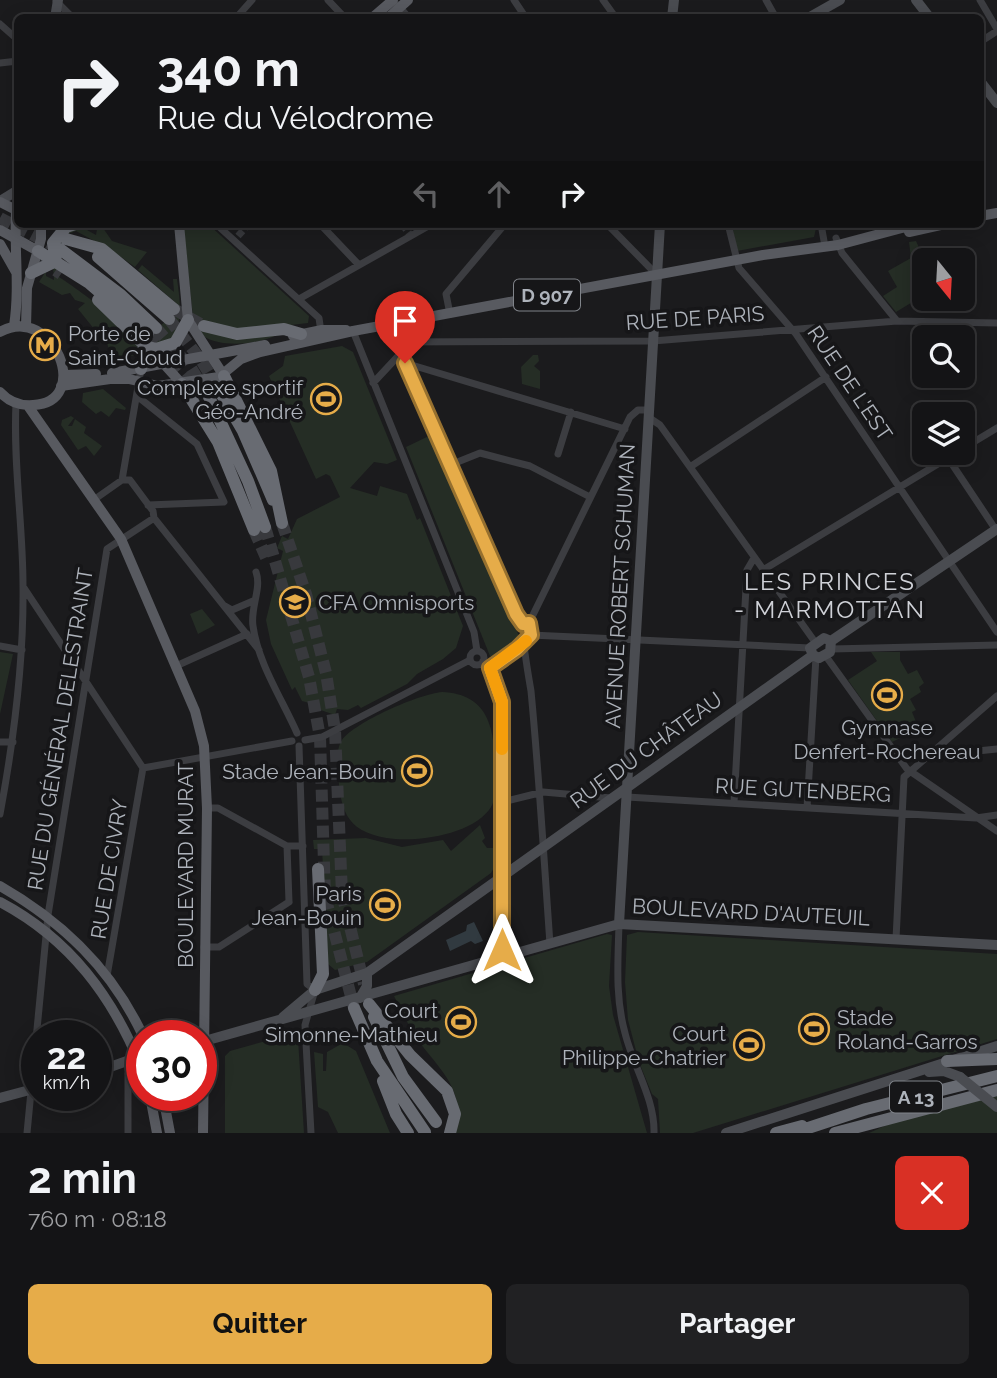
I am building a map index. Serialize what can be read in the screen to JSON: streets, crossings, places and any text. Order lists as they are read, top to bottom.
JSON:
{
  "streets": {
    "highway": ["A 13"],
    "main road": ["D 907", "BOULEVARD MURAT"],
    "street": [
      "RUE DE PARIS",
      "RUE DE L'EST",
      "AVENUE ROBERT SCHUMAN",
      "RUE DU GÉNÉRAL DELESTRAINT",
      "RUE DU CHÂTEAU",
      "RUE GUTENBERG",
      "RUE DE CIVRY",
      "BOULEVARD D'AUTEUIL"
    ]
  },
  "crossings": [
    ["D 907", "RUE DE L'EST"],
    ["D 907", "AVENUE ROBERT SCHUMAN"],
    ["RUE DE PARIS", "RUE DE L'EST"],
    ["RUE DE PARIS", "AVENUE ROBERT SCHUMAN"],
    ["RUE DE L'EST", "RUE DU CHÂTEAU"],
    ["AVENUE ROBERT SCHUMAN", "RUE DU CHÂTEAU"],
    ["AVENUE ROBERT SCHUMAN", "RUE GUTENBERG"],
    ["AVENUE ROBERT SCHUMAN", "BOULEVARD D'AUTEUIL"],
    ["RUE DU GÉNÉRAL DELESTRAINT", "BOULEVARD MURAT"]
  ],
  "districts": ["LES PRINCES - MARMOTTAN"],
  "places": {
    "metro station": ["Porte de Saint-Cloud"],
    "sports": [
      "Complexe sportif Géo-André",
      "Gymnase Denfert-Rochereau",
      "Stade Jean-Bouin",
      "Paris Jean-Bouin",
      "Court Simonne-Mathieu",
      "Stade Roland-Garros",
      "Court Philippe-Chatrier"
    ],
    "school or university": ["CFA Omnisports"]
  },
  "north": "bottom",
  "page": {
    "turn": ["340 m", "Rue du Vélodrome"],
    "speed": "22 km/h",
    "limit": "30",
    "heading": ["2 min", "760 m · 08:18"],
    "buttons": ["Quitter", "Partager"]
  }
}
